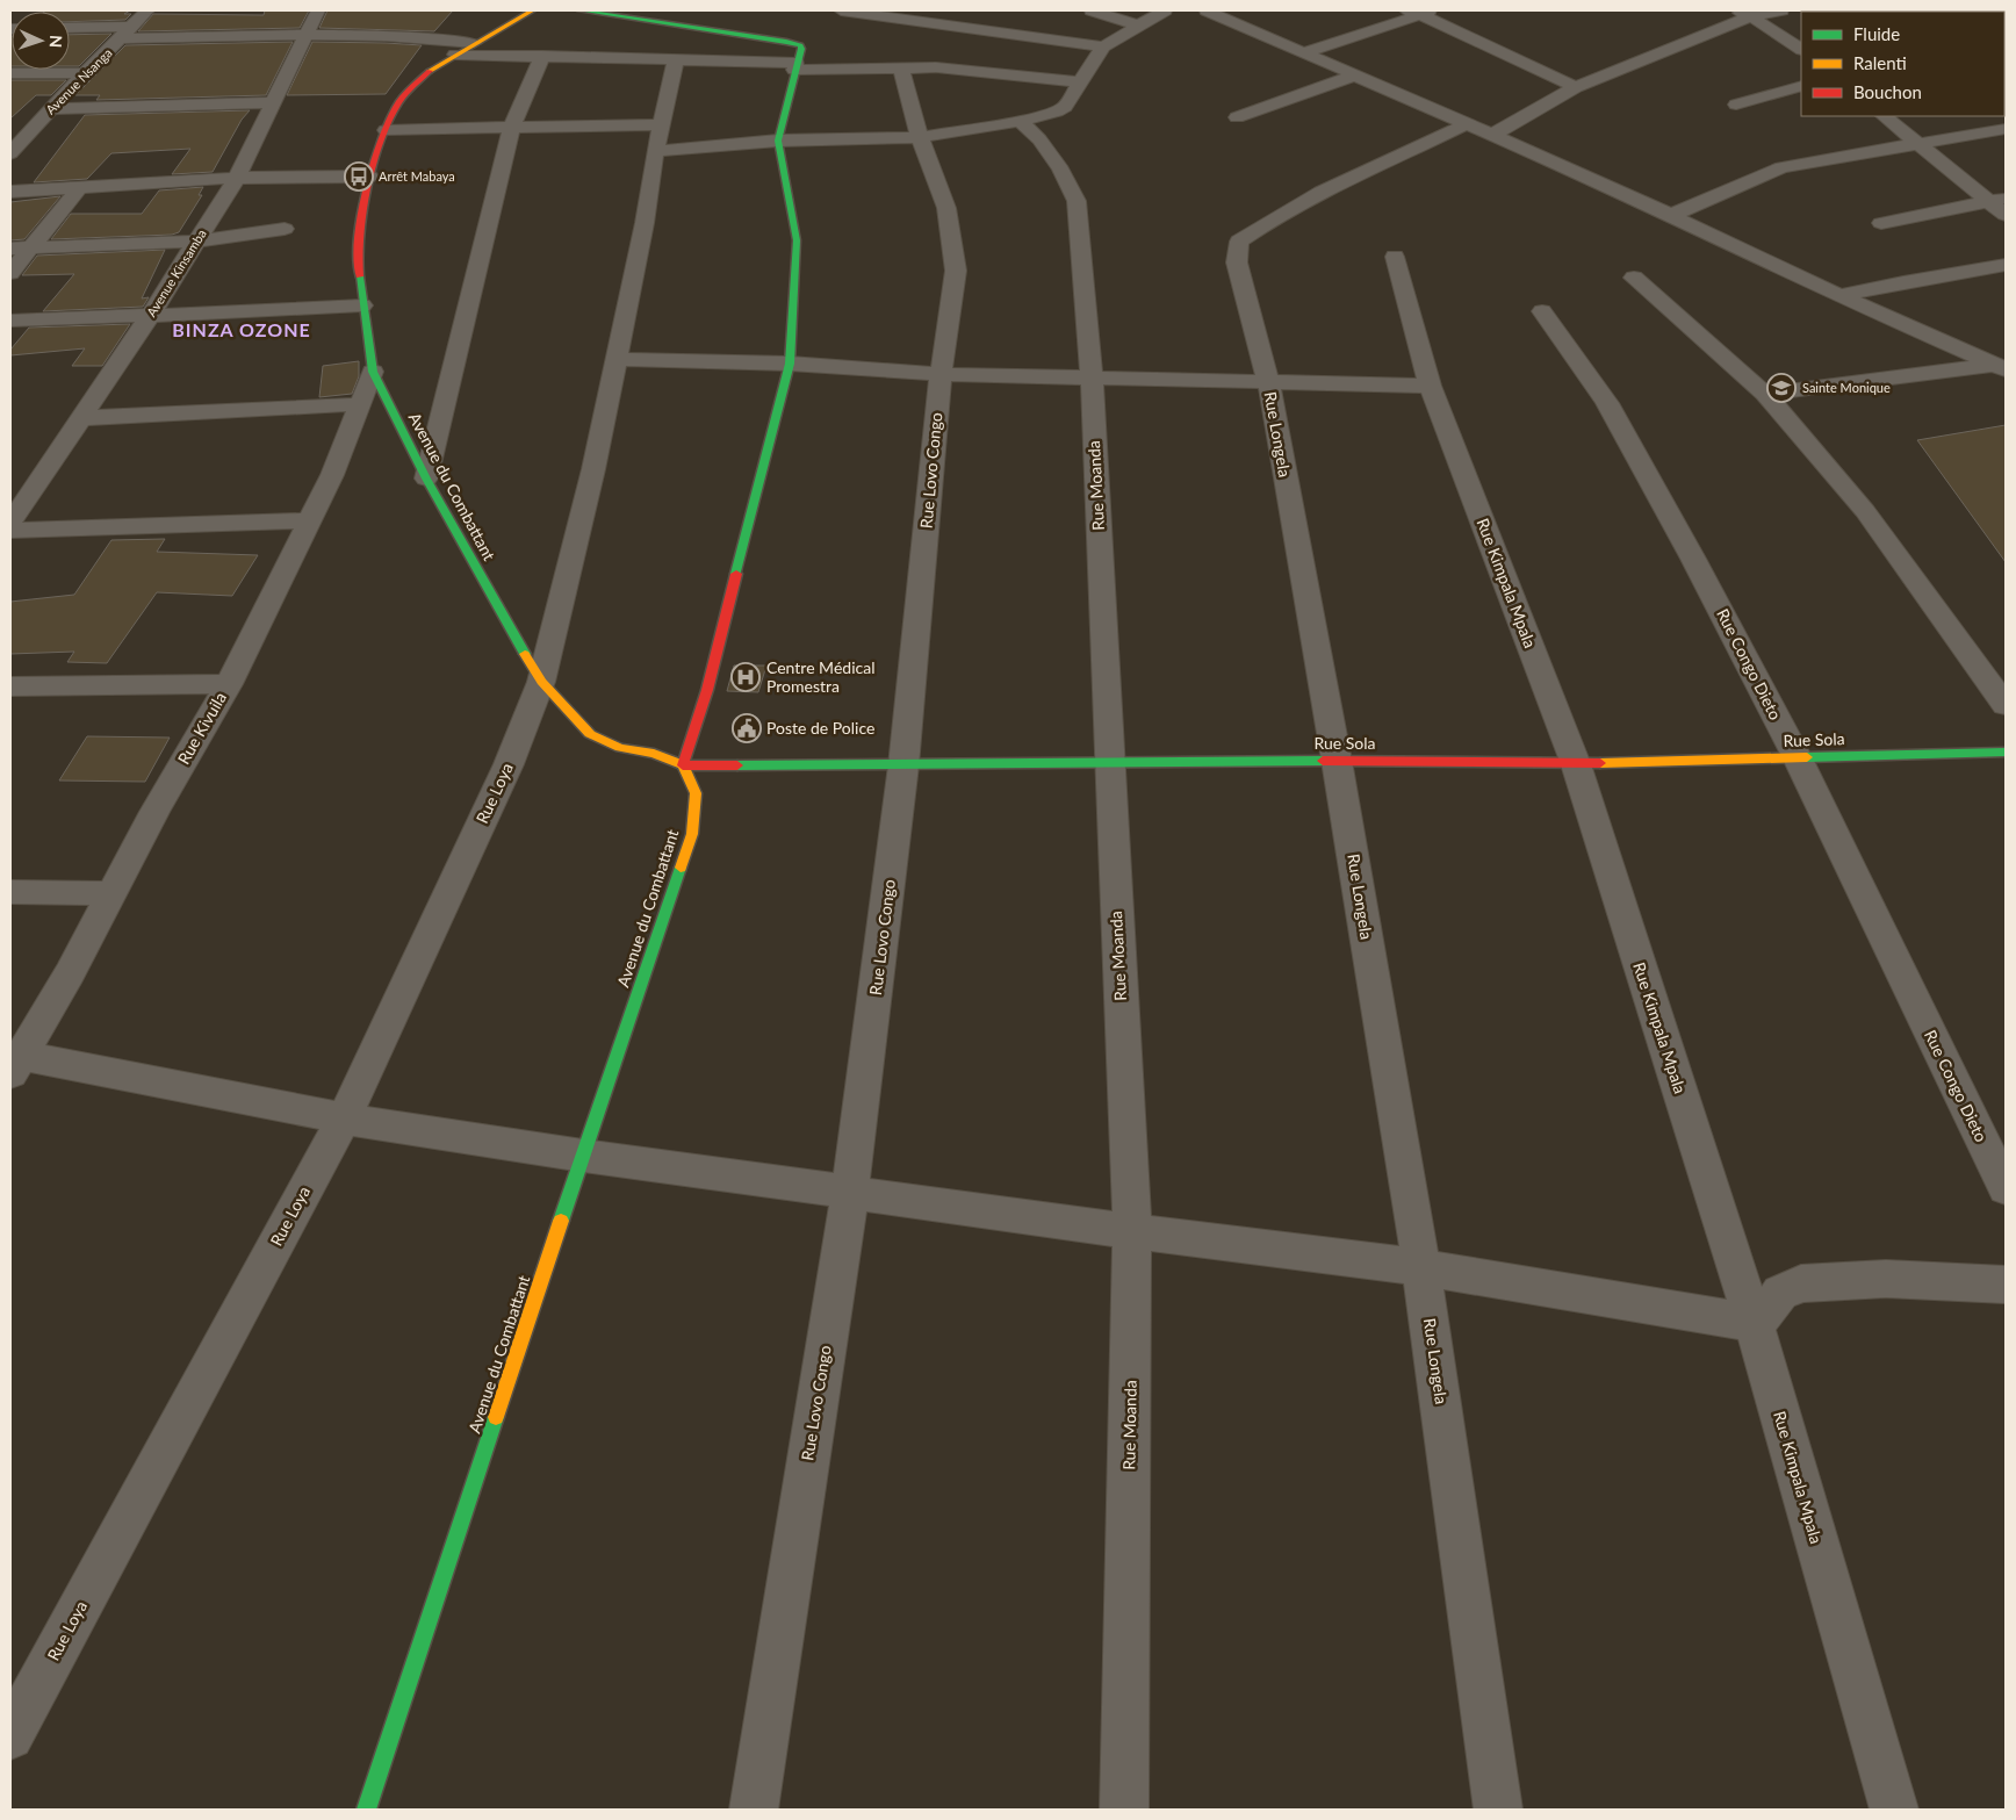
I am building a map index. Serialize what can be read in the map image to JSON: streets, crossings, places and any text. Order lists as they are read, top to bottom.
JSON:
{
  "streets": {
    "street": [
      "Avenue Nsanga",
      "Avenue Kinsamba",
      "Rue Longela",
      "Rue Lovo Congo",
      "Rue Moanda",
      "Avenue du Combattant",
      "Rue Kimpala Mpala",
      "Rue Congo Dieto",
      "Rue Kivuila",
      "Rue Sola",
      "Rue Loya"
    ]
  },
  "crossings": [
    ["Rue Longela", "Rue Sola"],
    ["Rue Lovo Congo", "Rue Sola"],
    ["Rue Moanda", "Rue Sola"],
    ["Avenue du Combattant", "Rue Kivuila"],
    ["Avenue du Combattant", "Rue Sola"],
    ["Avenue du Combattant", "Rue Loya"],
    ["Rue Kimpala Mpala", "Rue Sola"],
    ["Rue Congo Dieto", "Rue Sola"]
  ],
  "districts": ["BINZA OZONE"],
  "places": {
    "bus stop": ["Arrêt Mabaya"],
    "school or university": ["Sainte Monique"],
    "hospital": ["Centre Médical Promestra"],
    "public building": ["Poste de Police"]
  },
  "legend": ["Fluide", "Ralenti", "Bouchon"],
  "north": "right"
}
